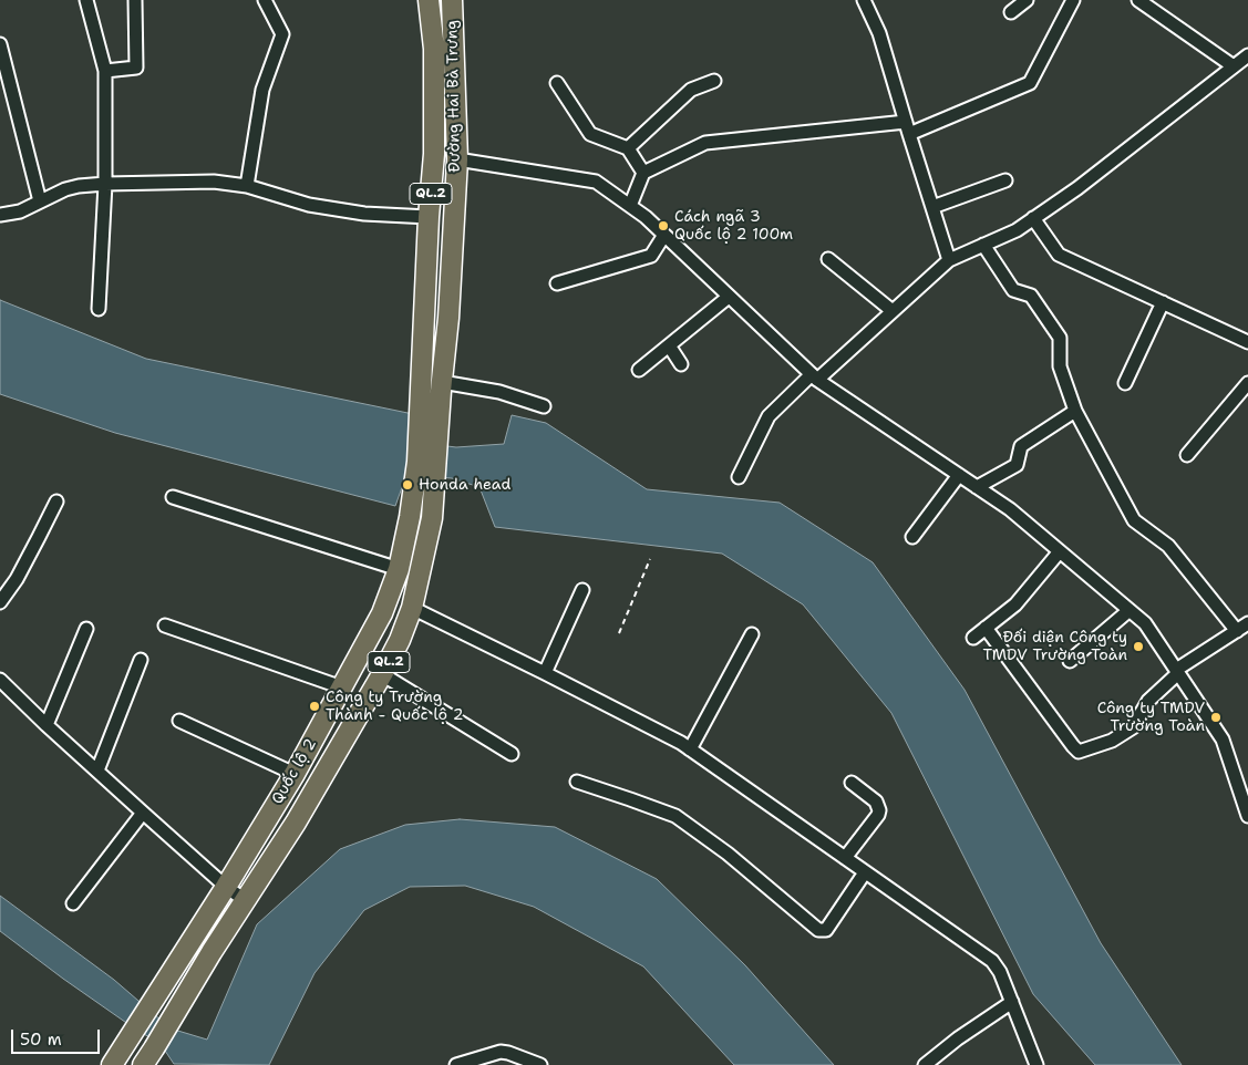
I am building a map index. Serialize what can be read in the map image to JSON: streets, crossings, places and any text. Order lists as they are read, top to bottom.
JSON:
{
  "streets": {
    "highway": ["Đường Hai Bà Trưng", "QL.2", "Quốc lộ 2"]
  },
  "crossings": [
    ["Đường Hai Bà Trưng", "Quốc lộ 2"]
  ],
  "places": [
    "Cách ngã 3 Quốc lộ 2 100m",
    "Honda head",
    "Đối diện Công ty TMDV Trường Toàn",
    "Công ty Trường Thành - Quốc lộ 2",
    "Công ty TMDV Trường Toàn"
  ],
  "scale_bar": "50 m"
}
